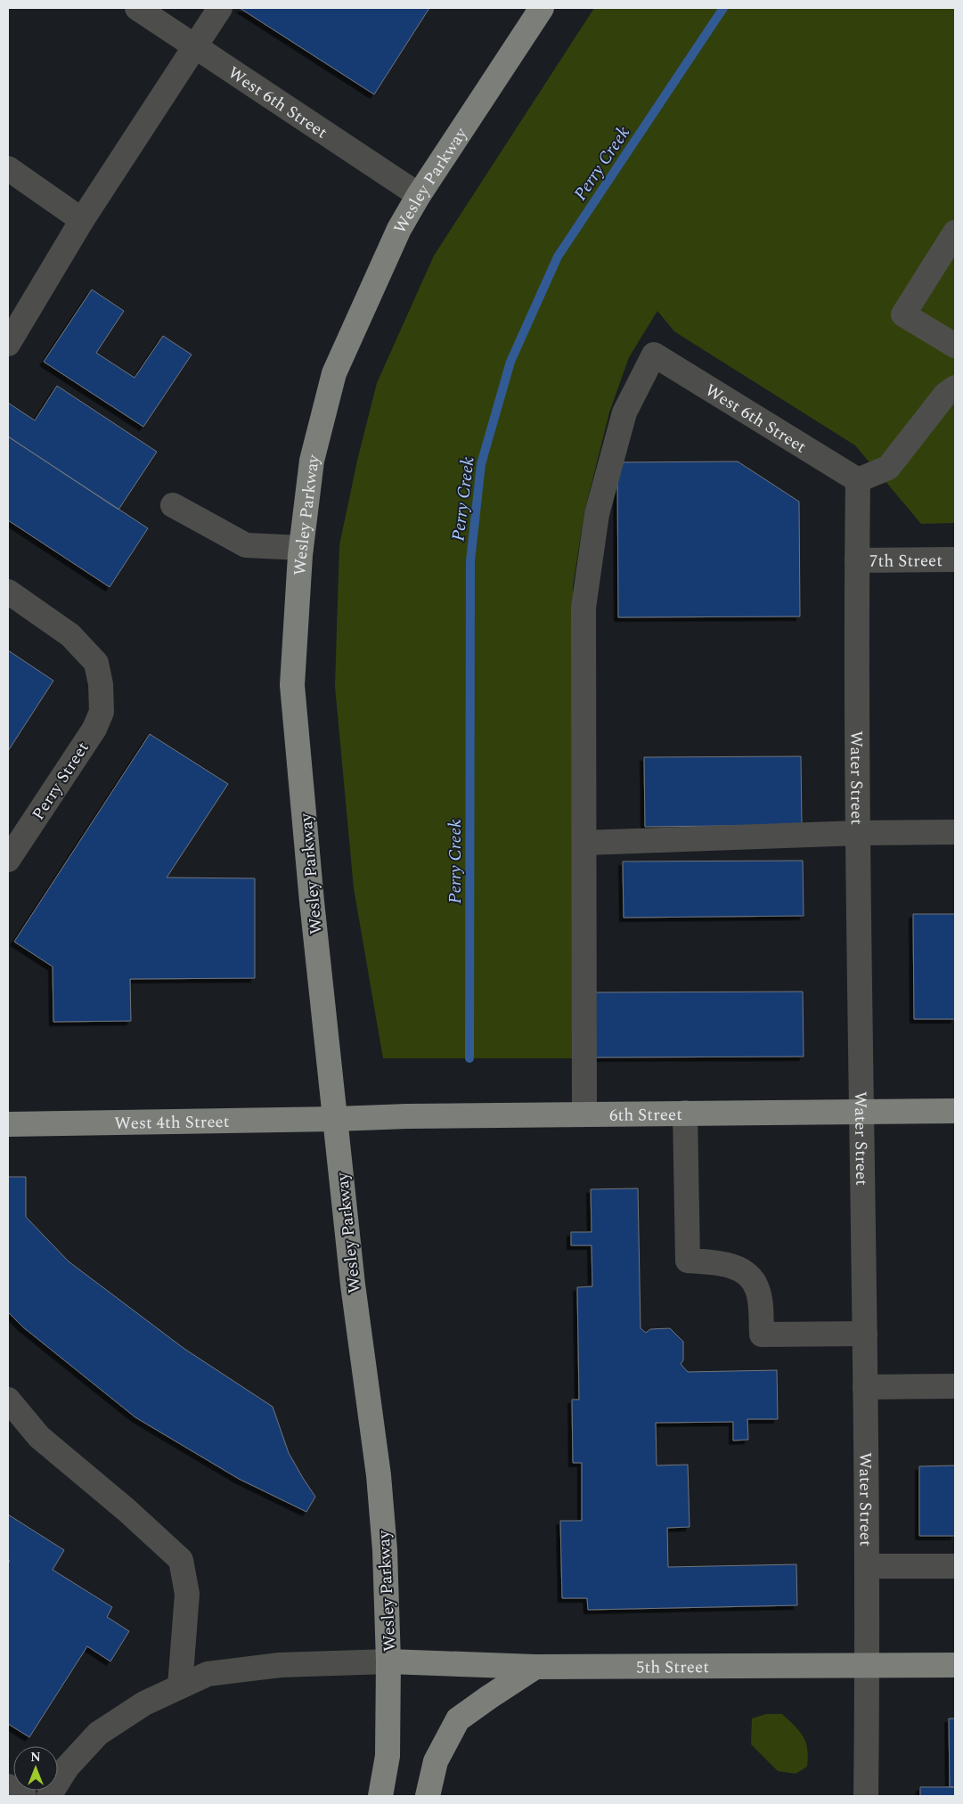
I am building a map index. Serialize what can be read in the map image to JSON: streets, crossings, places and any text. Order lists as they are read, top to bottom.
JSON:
{
  "streets": {
    "main road": [
      "Wesley Parkway",
      "6th Street",
      "West 4th Street",
      "5th Street"
    ],
    "street": [
      "West 6th Street",
      "7th Street",
      "Water Street",
      "Perry Street"
    ]
  },
  "crossings": [
    ["West 6th Street", "Wesley Parkway"],
    ["West 6th Street", "Water Street"],
    ["Wesley Parkway", "6th Street"],
    ["Wesley Parkway", "West 4th Street"],
    ["Wesley Parkway", "5th Street"],
    ["7th Street", "Water Street"],
    ["Water Street", "6th Street"],
    ["Water Street", "5th Street"],
    ["6th Street", "West 4th Street"]
  ],
  "water": ["Perry Creek"],
  "north": "top"
}
